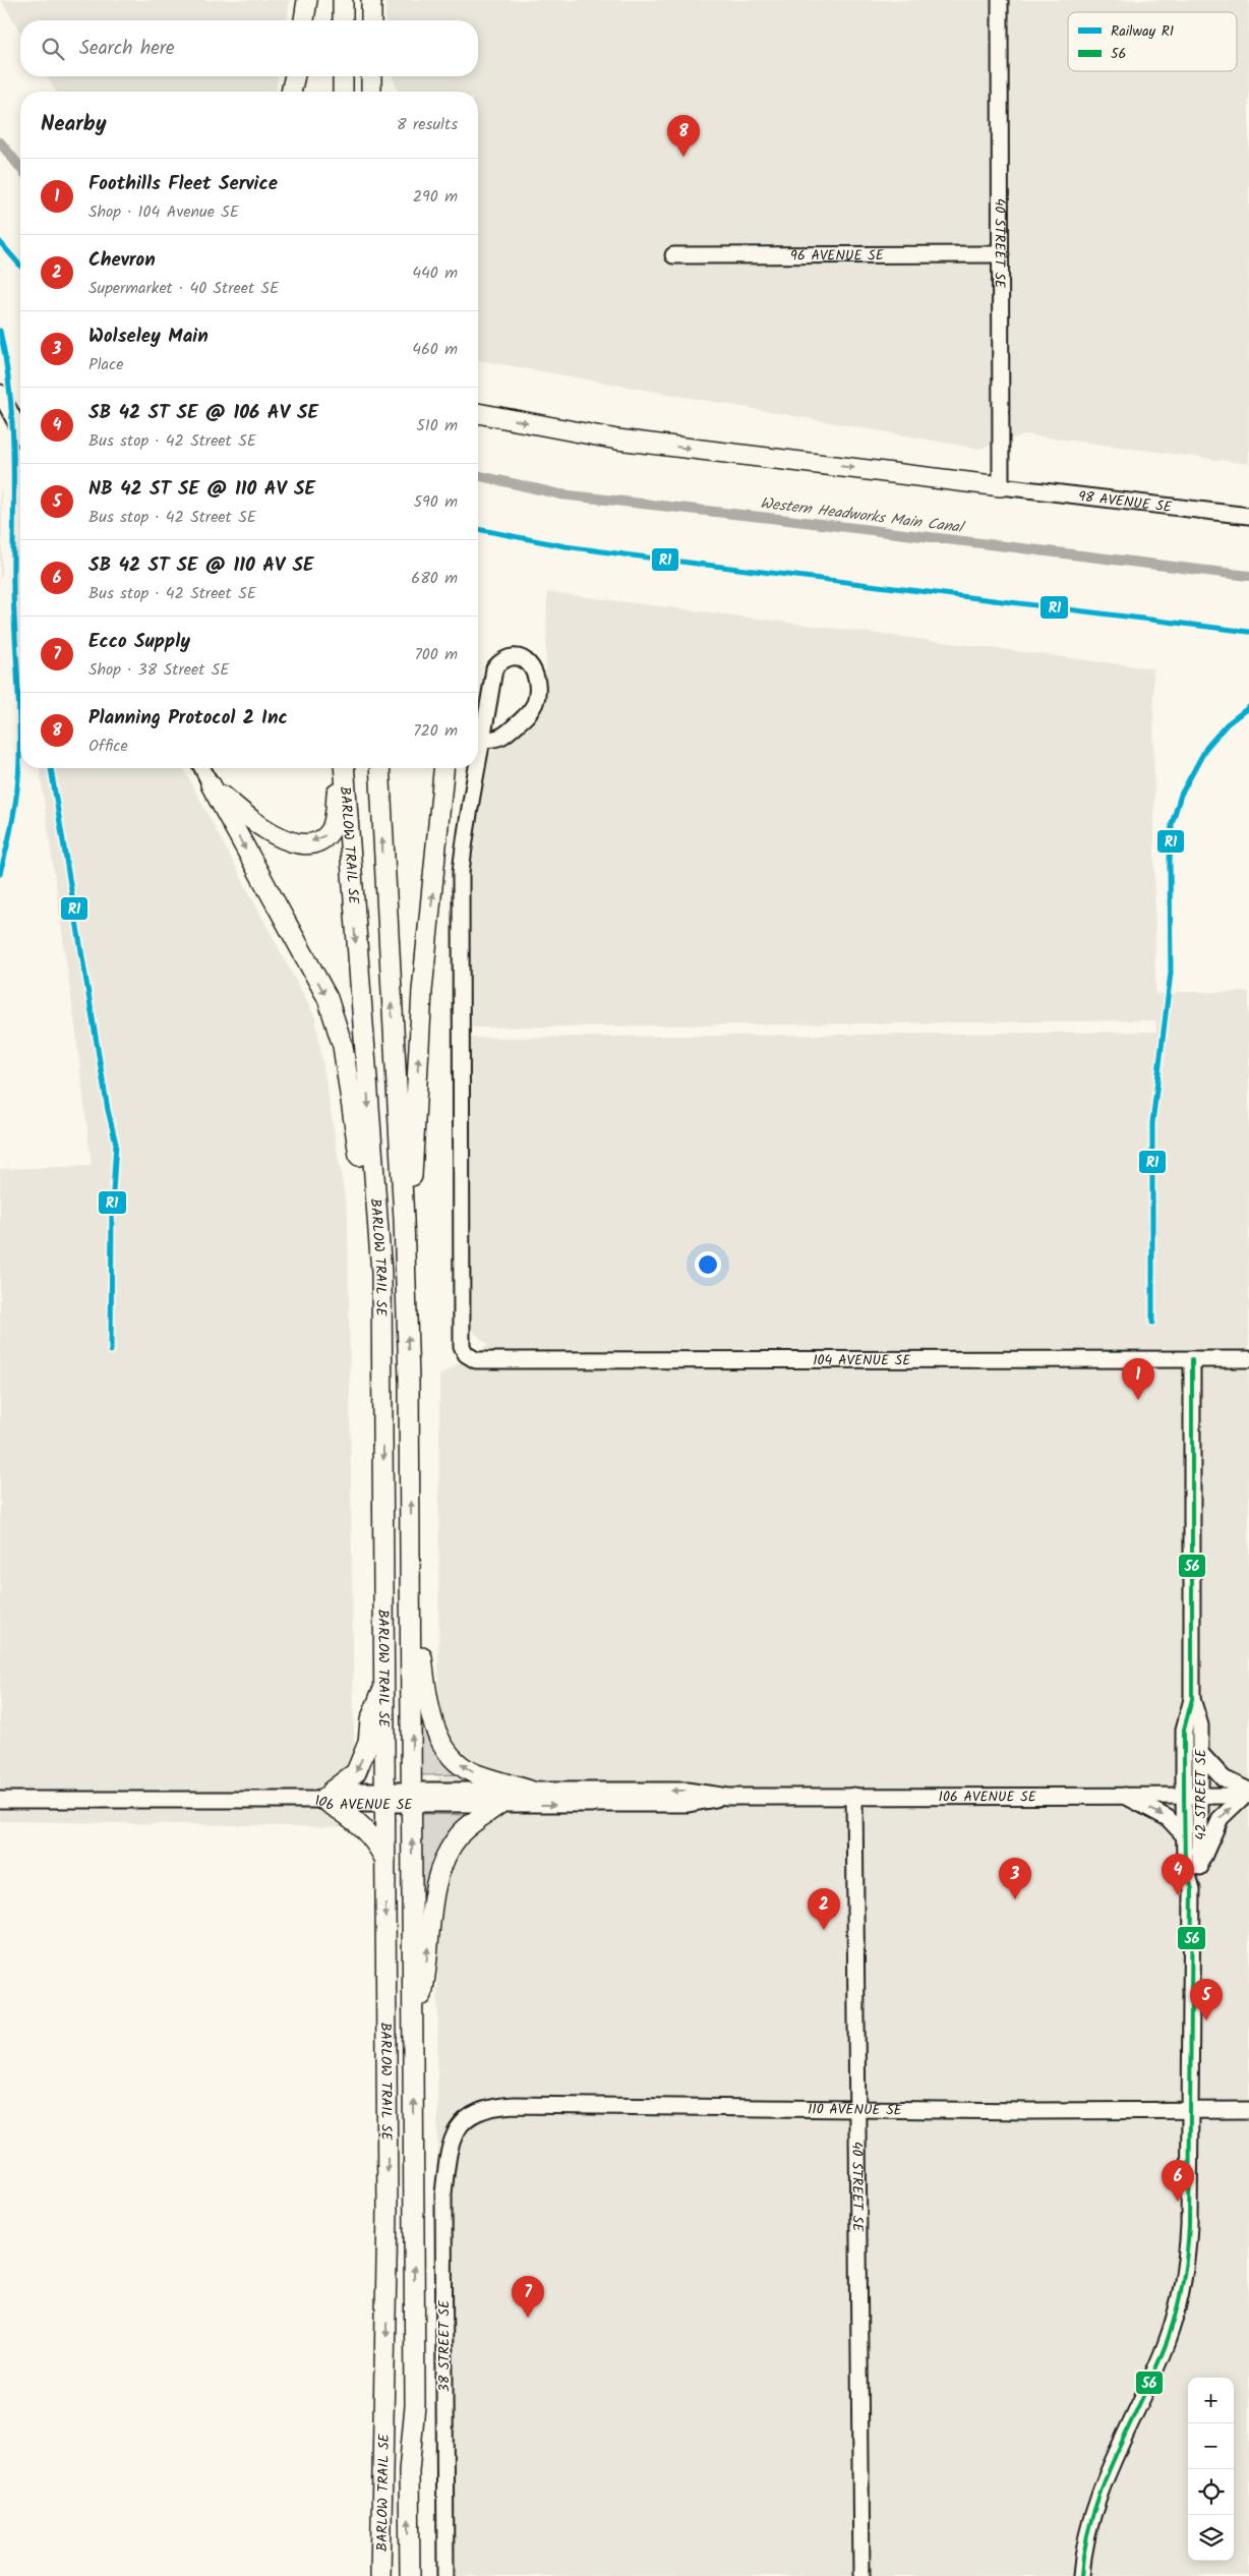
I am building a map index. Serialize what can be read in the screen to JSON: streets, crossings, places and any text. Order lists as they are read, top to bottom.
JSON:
{
  "streets": {
    "main road": ["BARLOW TRAIL SE"],
    "street": [
      "40 STREET SE",
      "96 AVENUE SE",
      "98 AVENUE SE",
      "104 AVENUE SE",
      "42 STREET SE",
      "106 AVENUE SE",
      "110 AVENUE SE",
      "38 STREET SE"
    ]
  },
  "crossings": [
    ["40 STREET SE", "96 AVENUE SE"],
    ["40 STREET SE", "98 AVENUE SE"],
    ["40 STREET SE", "106 AVENUE SE"],
    ["40 STREET SE", "110 AVENUE SE"],
    ["BARLOW TRAIL SE", "106 AVENUE SE"],
    ["104 AVENUE SE", "42 STREET SE"],
    ["42 STREET SE", "106 AVENUE SE"],
    ["42 STREET SE", "110 AVENUE SE"],
    ["110 AVENUE SE", "38 STREET SE"]
  ],
  "water": ["Western Headworks Main Canal"],
  "lines": ["rail line R1", "transit line 56"],
  "legend": ["Railway R1", "56"],
  "page": {
    "search": "Search here",
    "heading": ["Nearby", "8 results"],
    "pins": [
      "8",
      "1",
      "4",
      "3",
      "2",
      "5",
      "6",
      "7"
    ],
    "list": [
      {
        "mark": "1",
        "name": "Foothills Fleet Service",
        "note": "Shop · 104 Avenue SE",
        "value": "290 m"
      },
      {
        "mark": "2",
        "name": "Chevron",
        "note": "Supermarket · 40 Street SE",
        "value": "440 m"
      },
      {
        "mark": "3",
        "name": "Wolseley Main",
        "note": "Place",
        "value": "460 m"
      },
      {
        "mark": "4",
        "name": "SB 42 ST SE @ 106 AV SE",
        "note": "Bus stop · 42 Street SE",
        "value": "510 m"
      },
      {
        "mark": "5",
        "name": "NB 42 ST SE @ 110 AV SE",
        "note": "Bus stop · 42 Street SE",
        "value": "590 m"
      },
      {
        "mark": "6",
        "name": "SB 42 ST SE @ 110 AV SE",
        "note": "Bus stop · 42 Street SE",
        "value": "680 m"
      },
      {
        "mark": "7",
        "name": "Ecco Supply",
        "note": "Shop · 38 Street SE",
        "value": "700 m"
      },
      {
        "mark": "8",
        "name": "Planning Protocol 2 Inc",
        "note": "Office",
        "value": "720 m"
      }
    ],
    "map_buttons": ["+", "−"]
  }
}
